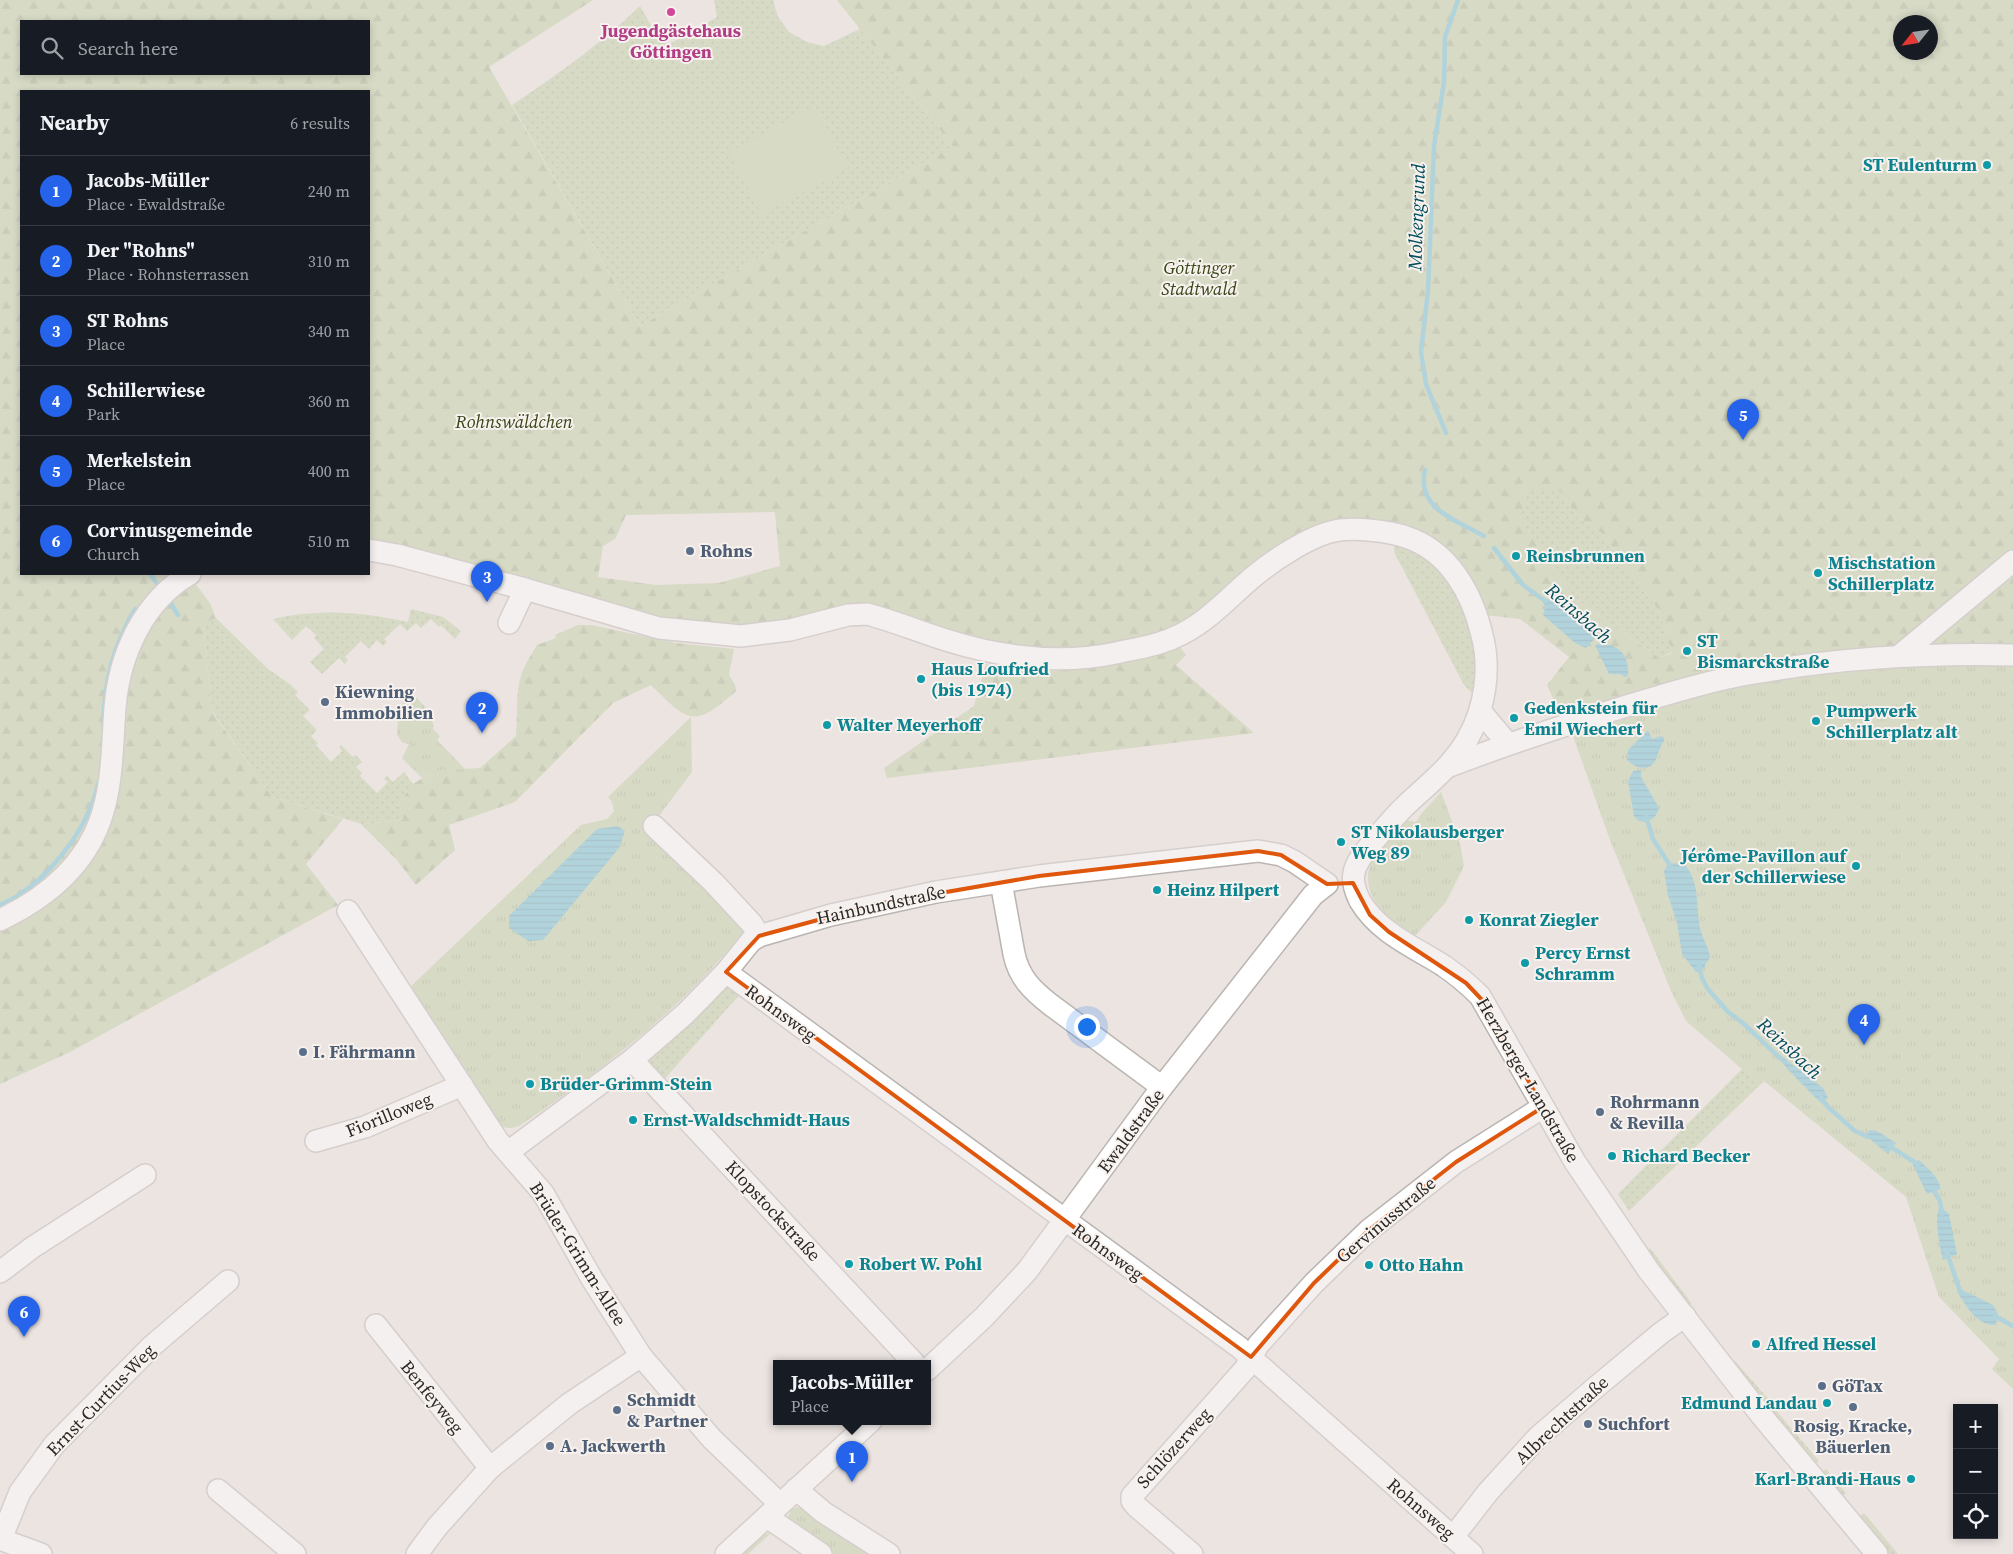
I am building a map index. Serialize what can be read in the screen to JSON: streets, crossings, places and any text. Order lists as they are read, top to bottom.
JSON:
{
  "streets": {
    "street": [
      "Hainbundstraße",
      "Rohnsweg",
      "Herzberger Landstraße",
      "Fiorilloweg",
      "Ewaldstraße",
      "Klopstockstraße",
      "Gervinusstraße",
      "Brüder-Grimm-Allee",
      "Benfeyweg",
      "Ernst-Curtius-Weg",
      "Albrechtstraße",
      "Schlözerweg"
    ]
  },
  "crossings": [
    ["Hainbundstraße", "Rohnsweg"],
    ["Hainbundstraße", "Ewaldstraße"],
    ["Hainbundstraße", "Klopstockstraße"],
    ["Hainbundstraße", "Brüder-Grimm-Allee"],
    ["Rohnsweg", "Ewaldstraße"],
    ["Rohnsweg", "Gervinusstraße"],
    ["Rohnsweg", "Albrechtstraße"],
    ["Rohnsweg", "Schlözerweg"],
    ["Herzberger Landstraße", "Gervinusstraße"],
    ["Herzberger Landstraße", "Albrechtstraße"],
    ["Fiorilloweg", "Brüder-Grimm-Allee"],
    ["Gervinusstraße", "Schlözerweg"]
  ],
  "water": ["Molkengrund", "Reinsbach"],
  "parks": ["Göttinger Stadtwald", "Rohnswäldchen"],
  "places": [
    "Jugendgästehaus Göttingen",
    "ST Eulenturm",
    "Rohns",
    "Reinsbrunnen",
    "Mischstation Schillerplatz",
    "ST Bismarckstraße",
    "Haus Loufried (bis 1974)",
    "Kiewning Immobilien",
    "Gedenkstein für Emil Wiechert",
    "Pumpwerk Schillerplatz alt",
    "Walter Meyerhoff",
    "ST Nikolausberger Weg 89",
    "Jérôme-Pavillon auf der Schillerwiese",
    "Heinz Hilpert",
    "Konrat Ziegler",
    "Percy Ernst Schramm",
    "I. Fährmann",
    "Brüder-Grimm-Stein",
    "Rohrmann & Revilla",
    "Ernst-Waldschmidt-Haus",
    "Richard Becker",
    "Robert W. Pohl",
    "Otto Hahn",
    "Alfred Hessel",
    "GöTax",
    "Edmund Landau",
    "Rosig, Kracke, Bäuerlen",
    "Schmidt & Partner",
    "Suchfort",
    "A. Jackwerth",
    "Karl-Brandi-Haus"
  ],
  "north": "bottom left",
  "page": {
    "search": "Search here",
    "heading": ["Nearby", "6 results"],
    "list": [
      {
        "mark": "1",
        "name": "Jacobs-Müller",
        "note": "Place · Ewaldstraße",
        "value": "240 m"
      },
      {
        "mark": "2",
        "name": "Der \"Rohns\"",
        "note": "Place · Rohnsterrassen",
        "value": "310 m"
      },
      {
        "mark": "3",
        "name": "ST Rohns",
        "note": "Place",
        "value": "340 m"
      },
      {
        "mark": "4",
        "name": "Schillerwiese",
        "note": "Park",
        "value": "360 m"
      },
      {
        "mark": "5",
        "name": "Merkelstein",
        "note": "Place",
        "value": "400 m"
      },
      {
        "mark": "6",
        "name": "Corvinusgemeinde",
        "note": "Church",
        "value": "510 m"
      }
    ],
    "pins": [
      "5",
      "3",
      "2",
      "4",
      "6",
      "1"
    ],
    "popup": ["Jacobs-Müller", "Place"],
    "map_buttons": ["+", "−"]
  }
}
